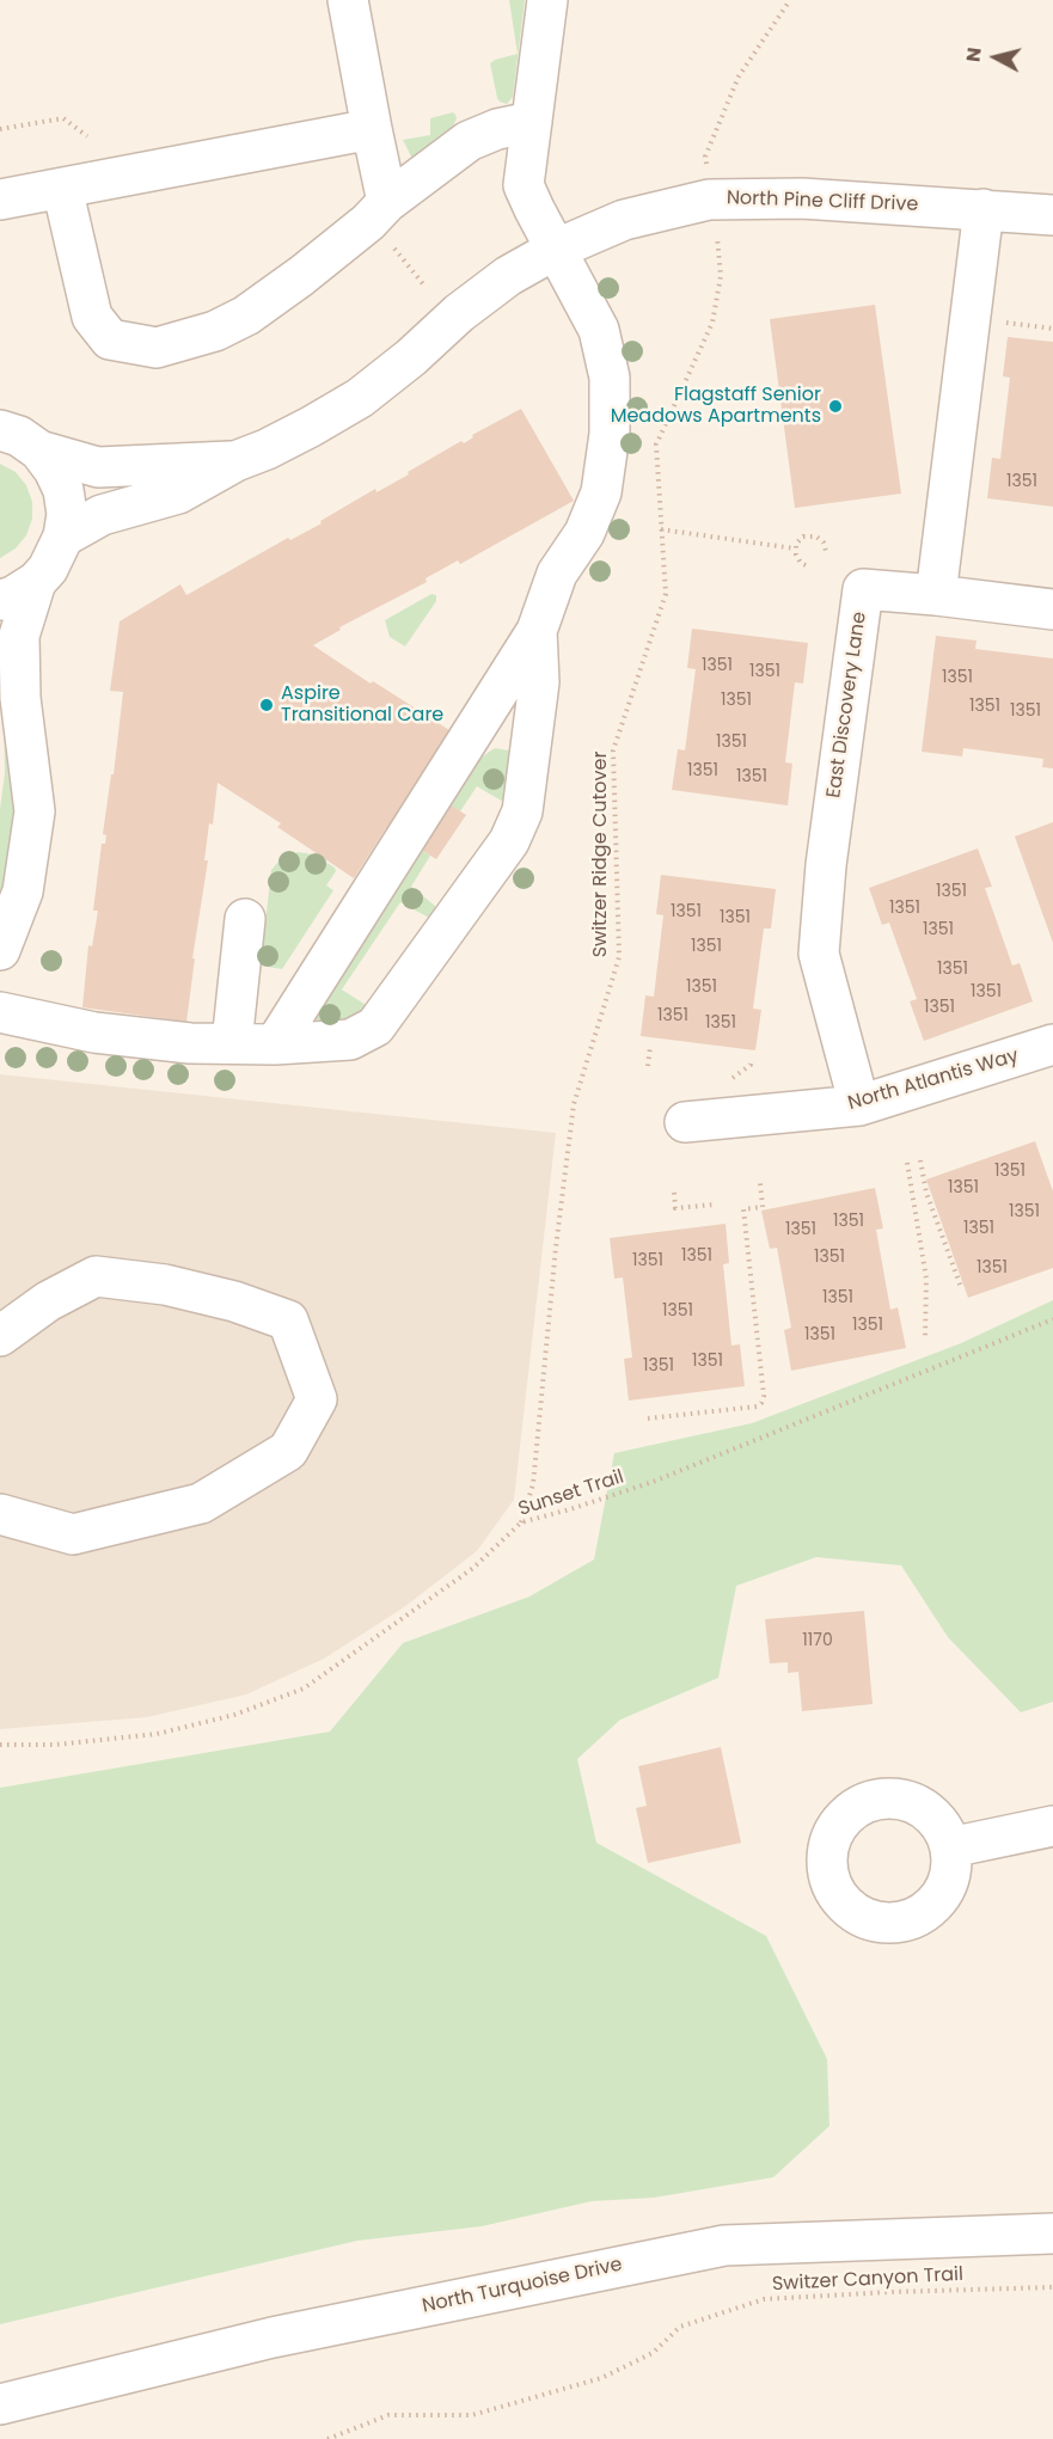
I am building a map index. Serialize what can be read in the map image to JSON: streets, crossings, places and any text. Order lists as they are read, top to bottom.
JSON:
{
  "streets": {
    "street": [
      "North Pine Cliff Drive",
      "East Discovery Lane",
      "North Atlantis Way",
      "North Turquoise Drive"
    ],
    "path": ["Switzer Ridge Cutover", "Sunset Trail", "Switzer Canyon Trail"]
  },
  "crossings": [
    ["East Discovery Lane", "North Atlantis Way"],
    ["Switzer Ridge Cutover", "Sunset Trail"]
  ],
  "places": ["Flagstaff Senior Meadows Apartments", "Aspire Transitional Care"],
  "house_numbers": [
    "1351",
    "1351",
    "1351",
    "1351",
    "1351",
    "1351",
    "1351",
    "1351",
    "1351",
    "1351",
    "1351",
    "1351",
    "1351",
    "1351",
    "1351",
    "1351",
    "1351",
    "1351",
    "1351",
    "1351",
    "1351",
    "1351",
    "1351",
    "1351",
    "1351",
    "1351",
    "1351",
    "1351",
    "1351",
    "1351",
    "1351",
    "1351",
    "1351",
    "1351",
    "1351",
    "1351",
    "1351",
    "1351",
    "1170"
  ],
  "north": "left"
}
